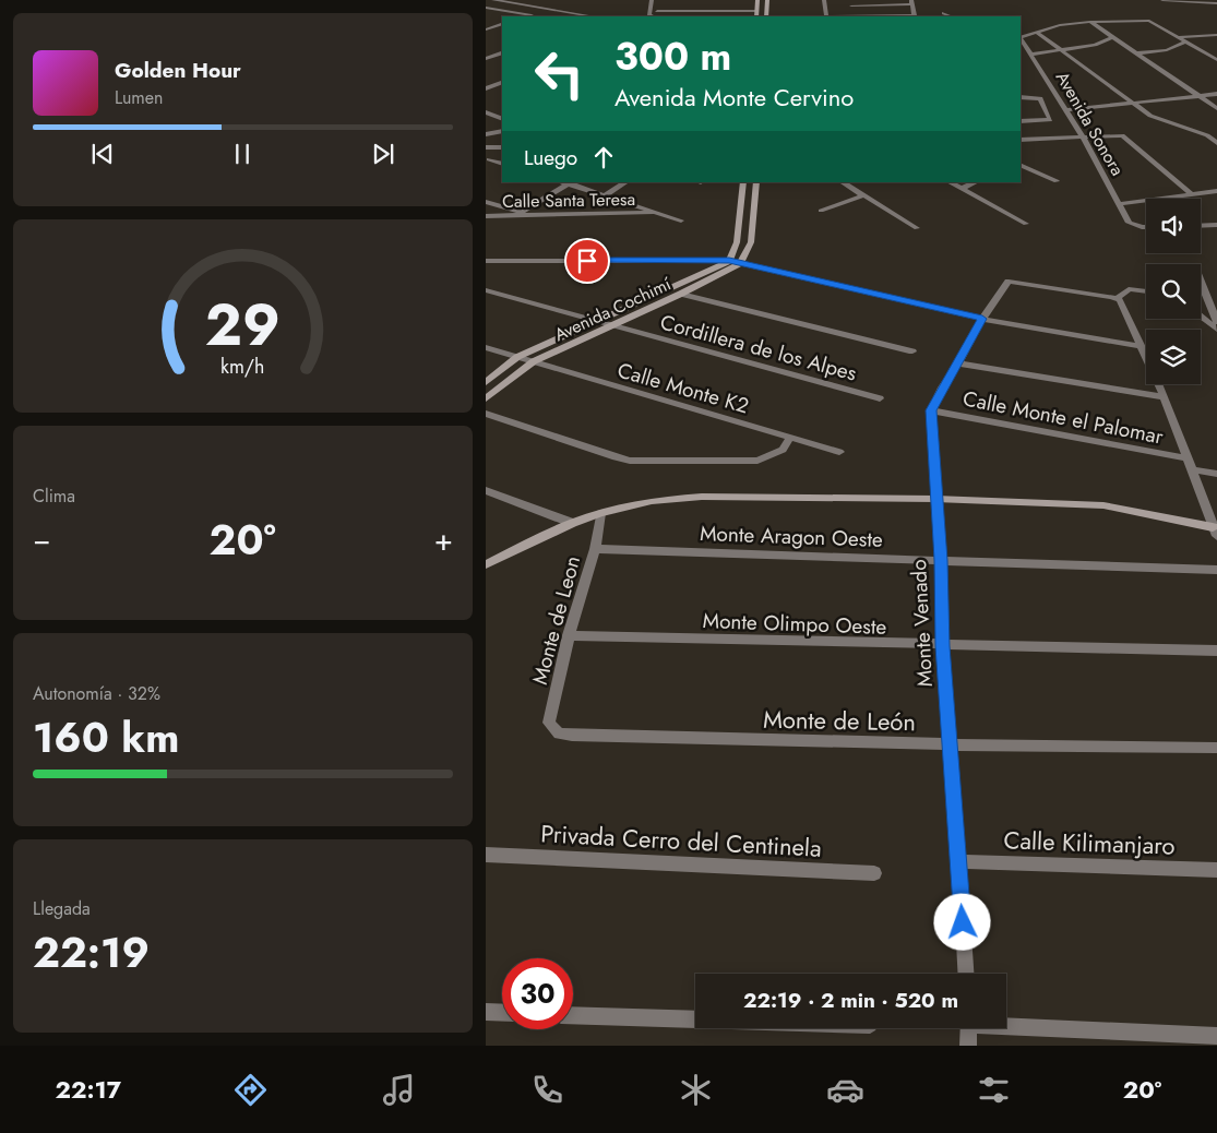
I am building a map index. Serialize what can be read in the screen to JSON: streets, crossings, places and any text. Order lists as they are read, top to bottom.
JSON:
{
  "streets": {
    "street": [
      "Avenida Sonora",
      "Calle Santa Teresa",
      "Avenida Cochimí",
      "Cordillera de los Alpes",
      "Calle Monte K2",
      "Calle Monte el Palomar",
      "Monte Aragon Oeste",
      "Monte de Leon",
      "Monte Olimpo Oeste",
      "Monte Venado",
      "Monte de León",
      "Privada Cerro del Centinela",
      "Calle Kilimanjaro"
    ]
  },
  "crossings": [
    ["Avenida Cochimí", "Cordillera de los Alpes"],
    ["Avenida Cochimí", "Calle Monte K2"],
    ["Calle Monte el Palomar", "Monte Venado"],
    ["Monte Aragon Oeste", "Monte de Leon"],
    ["Monte Aragon Oeste", "Monte Venado"],
    ["Monte de Leon", "Monte Olimpo Oeste"],
    ["Monte de Leon", "Monte de León"],
    ["Monte Olimpo Oeste", "Monte Venado"],
    ["Monte Venado", "Monte de León"],
    ["Monte Venado", "Calle Kilimanjaro"]
  ],
  "page": {
    "turn": ["300 m", "Avenida Monte Cervino"],
    "song": ["Golden Hour", "Lumen"],
    "then": "Luego",
    "tile": [
      "Clima",
      ["Autonomía · 32%", "160 km"],
      ["Llegada", "22:19"]
    ],
    "heat": ["−", "20°", "+"],
    "limit": "30",
    "trip": "22:19 · 2 min · 520 m",
    "tabs": ["22:17", "20°"],
    "gauge": ["29", "km/h"]
  }
}
